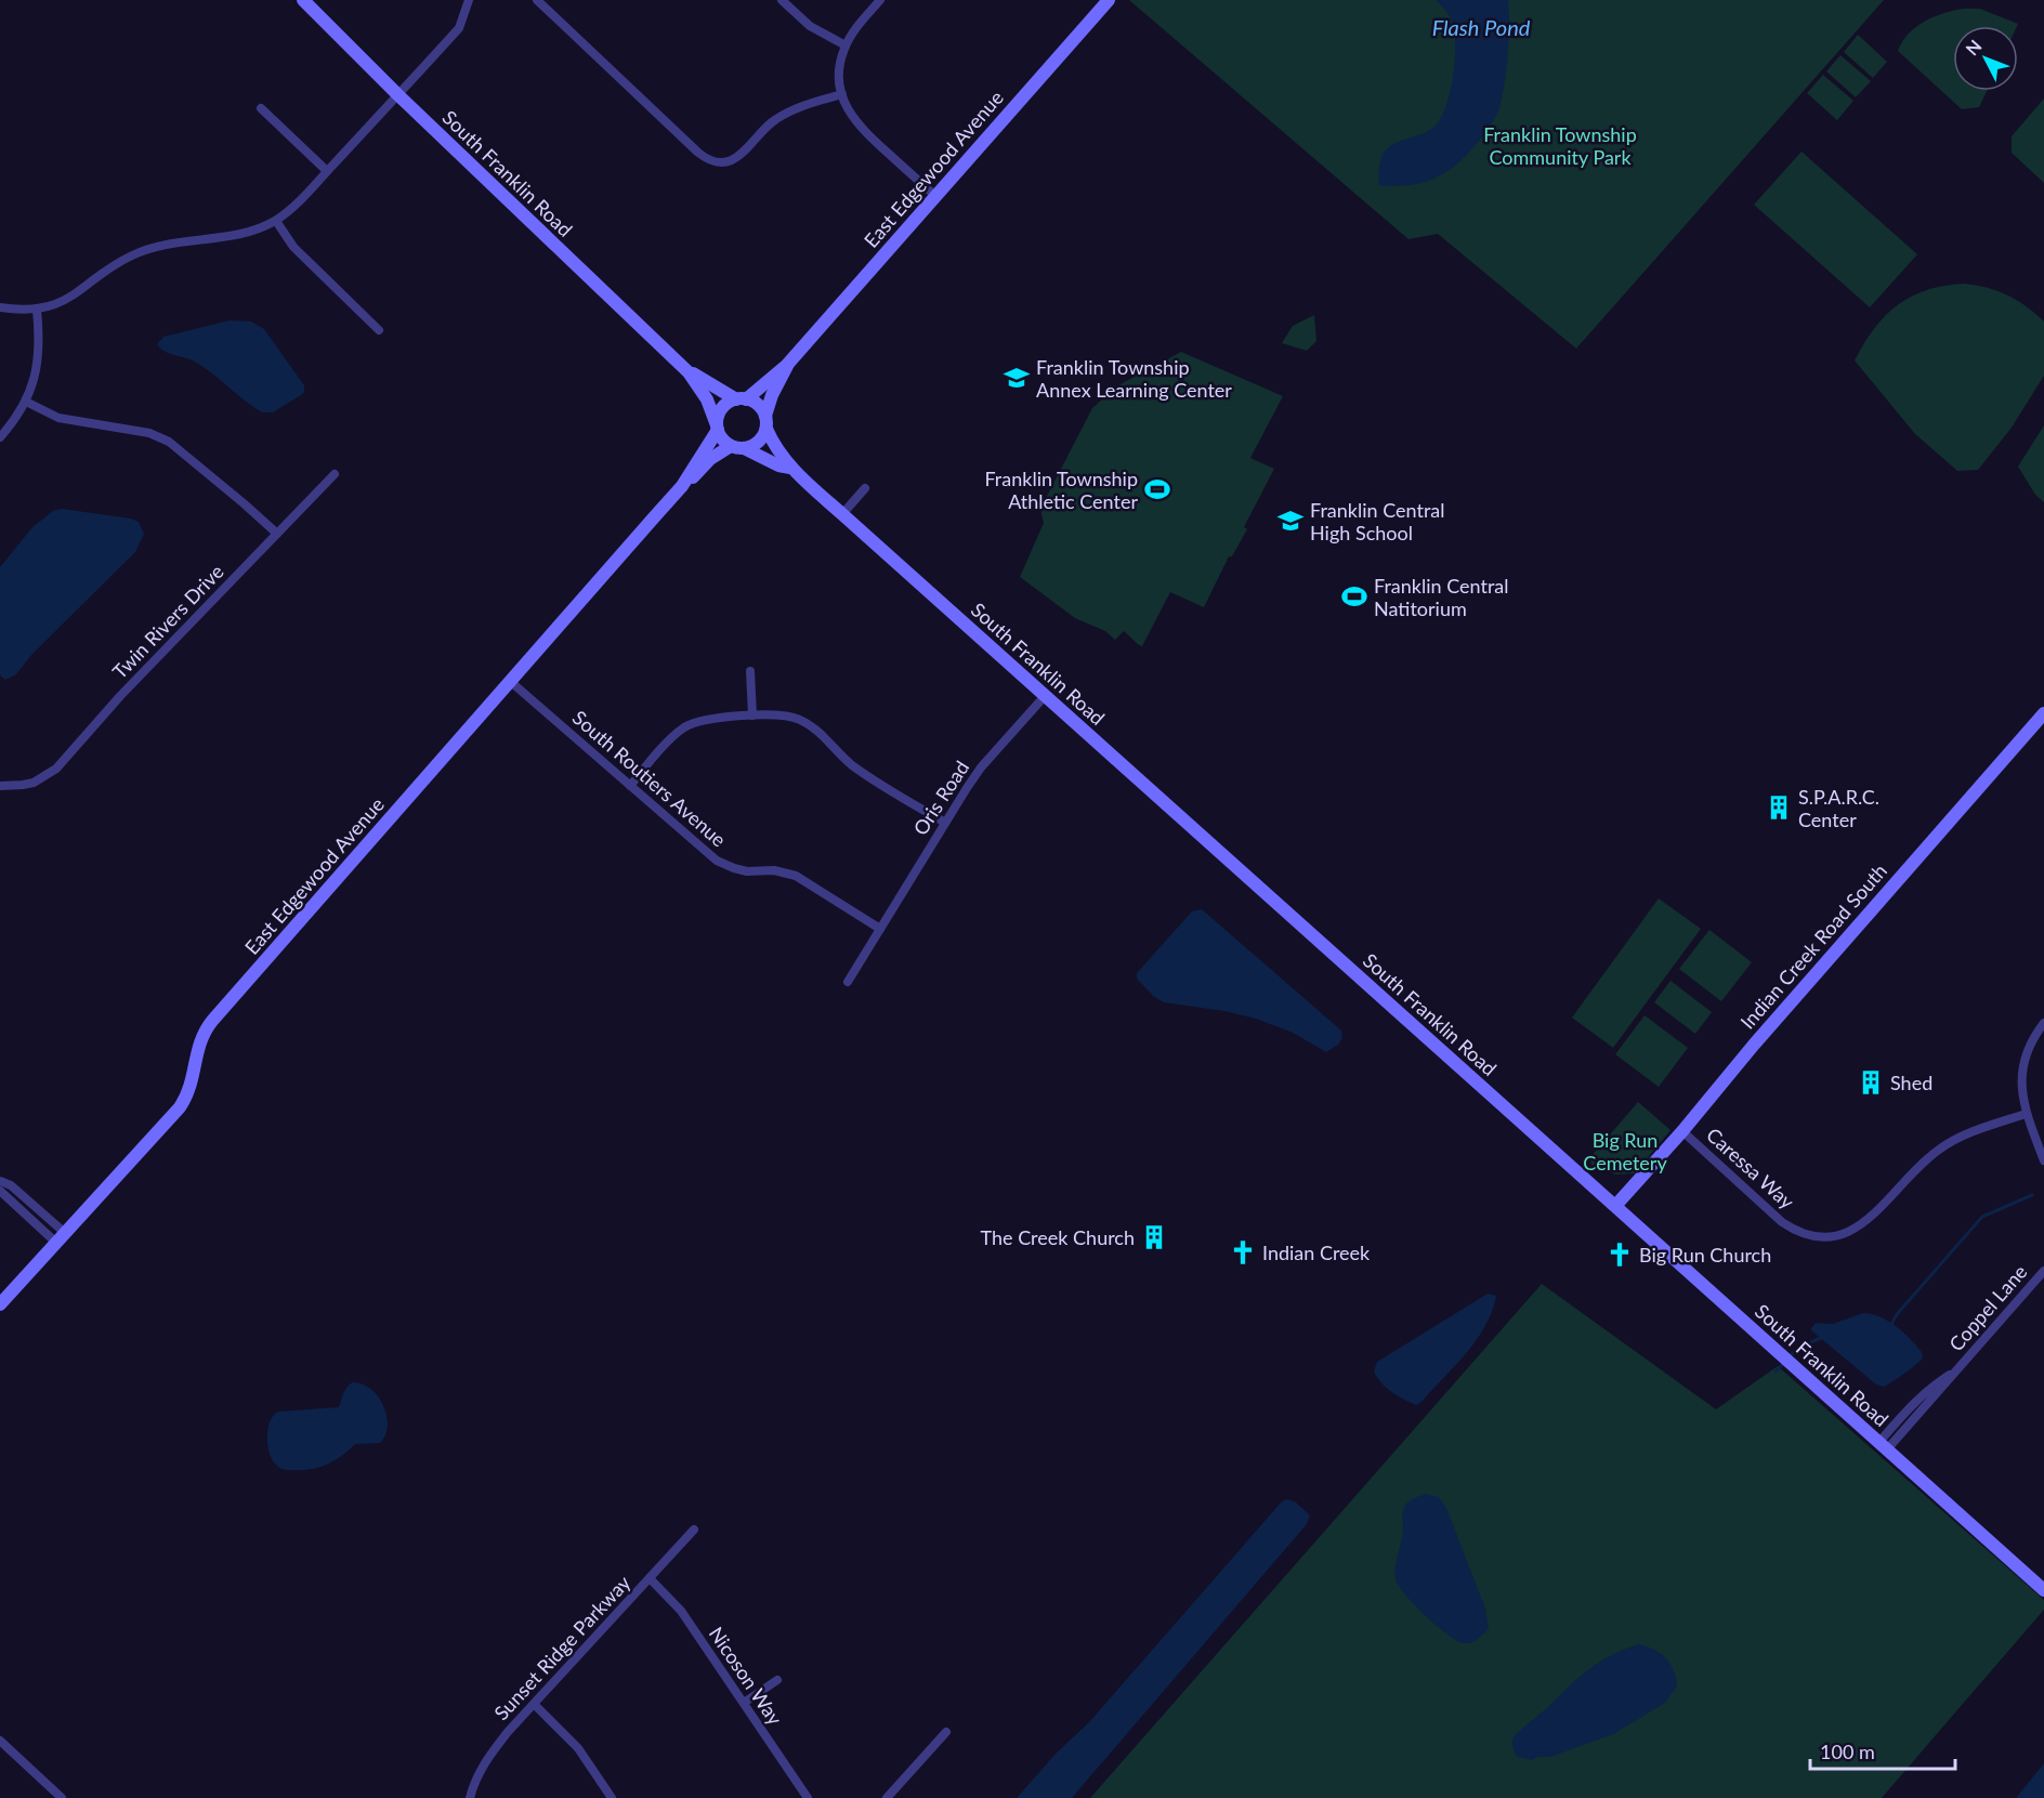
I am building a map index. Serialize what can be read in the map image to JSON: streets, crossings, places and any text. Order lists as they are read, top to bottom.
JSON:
{
  "streets": {
    "main road": ["East Edgewood Avenue", "South Franklin Road", "Indian Creek Road South"],
    "street": [
      "Twin Rivers Drive",
      "South Routiers Avenue",
      "Oris Road",
      "Caressa Way",
      "Coppel Lane",
      "Sunset Ridge Parkway",
      "Nicoson Way"
    ]
  },
  "crossings": [
    ["East Edgewood Avenue", "South Routiers Avenue"],
    ["South Franklin Road", "Oris Road"],
    ["South Franklin Road", "Indian Creek Road South"],
    ["South Franklin Road", "Coppel Lane"],
    ["South Routiers Avenue", "Oris Road"],
    ["Indian Creek Road South", "Caressa Way"],
    ["Sunset Ridge Parkway", "Nicoson Way"]
  ],
  "water": ["Flash Pond"],
  "parks": ["Franklin Township Community Park", "Big Run Cemetery"],
  "places": {
    "school or university": ["Franklin Township Annex Learning Center", "Franklin Central High School"],
    "sports": ["Franklin Township Athletic Center", "Franklin Central Natitorium"],
    "building": ["S.P.A.R.C. Center", "Shed", "The Creek Church"],
    "church": ["Indian Creek", "Big Run Church"]
  },
  "scale_bar": "100 m",
  "north": "top left"
}
